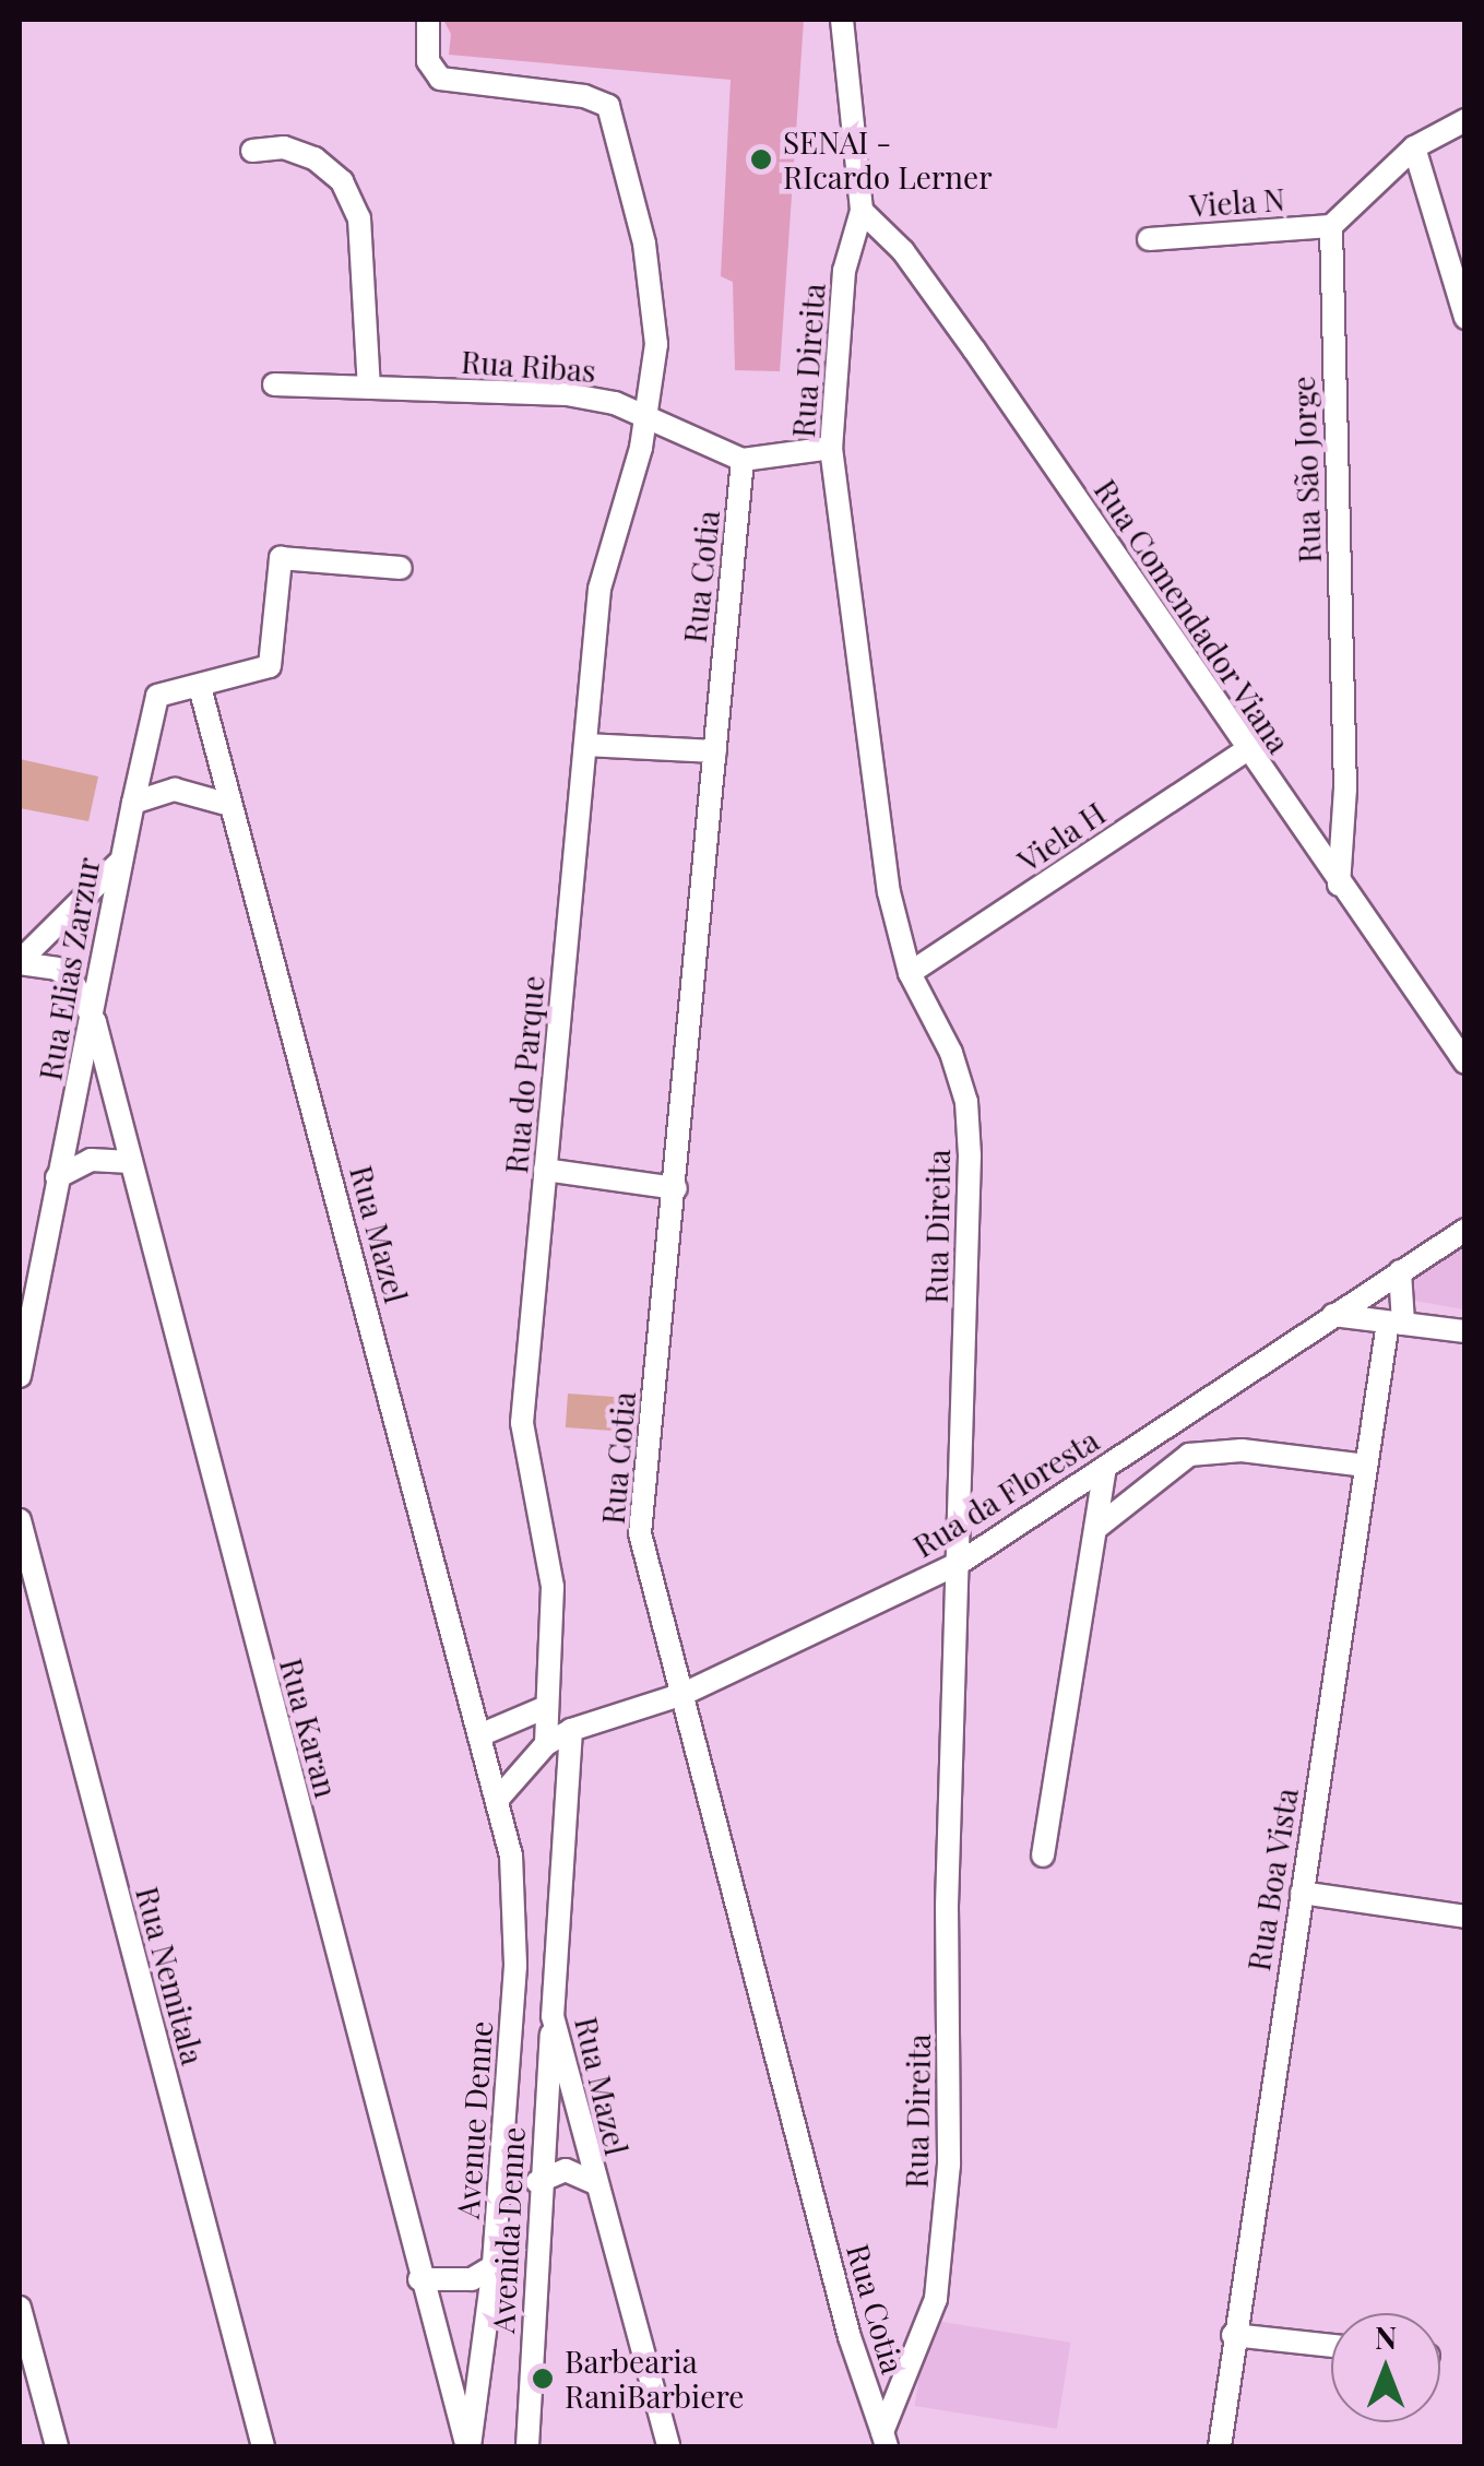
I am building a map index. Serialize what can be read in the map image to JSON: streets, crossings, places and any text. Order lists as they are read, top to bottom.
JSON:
{
  "streets": {
    "street": [
      "Viela N",
      "Rua Direita",
      "Rua Ribas",
      "Rua São Jorge",
      "Rua Cotia",
      "Rua Comendador Viana",
      "Viela H",
      "Rua Elias Zarzur",
      "Rua do Parque",
      "Rua Mazel",
      "Rua da Floresta",
      "Rua Karan",
      "Rua Boa Vista",
      "Rua Nemitala",
      "Avenue Denne",
      "Avenida Denne"
    ]
  },
  "crossings": [
    ["Viela N", "Rua São Jorge"],
    ["Rua Direita", "Rua Cotia"],
    ["Rua Direita", "Rua Comendador Viana"],
    ["Rua Direita", "Viela H"],
    ["Rua Direita", "Rua da Floresta"],
    ["Rua Ribas", "Rua Cotia"],
    ["Rua Ribas", "Rua do Parque"],
    ["Rua São Jorge", "Rua Comendador Viana"],
    ["Rua Cotia", "Rua da Floresta"],
    ["Rua Comendador Viana", "Viela H"],
    ["Rua Elias Zarzur", "Rua Mazel"],
    ["Rua Elias Zarzur", "Rua Karan"],
    ["Rua do Parque", "Rua da Floresta"],
    ["Rua Mazel", "Rua da Floresta"],
    ["Rua Mazel", "Avenue Denne"],
    ["Rua Mazel", "Avenida Denne"],
    ["Rua da Floresta", "Rua Boa Vista"],
    ["Rua da Floresta", "Avenue Denne"],
    ["Rua Karan", "Avenue Denne"]
  ],
  "places": ["SENAI - RIcardo Lerner", "Barbearia RaniBarbiere"],
  "north": "top"
}
